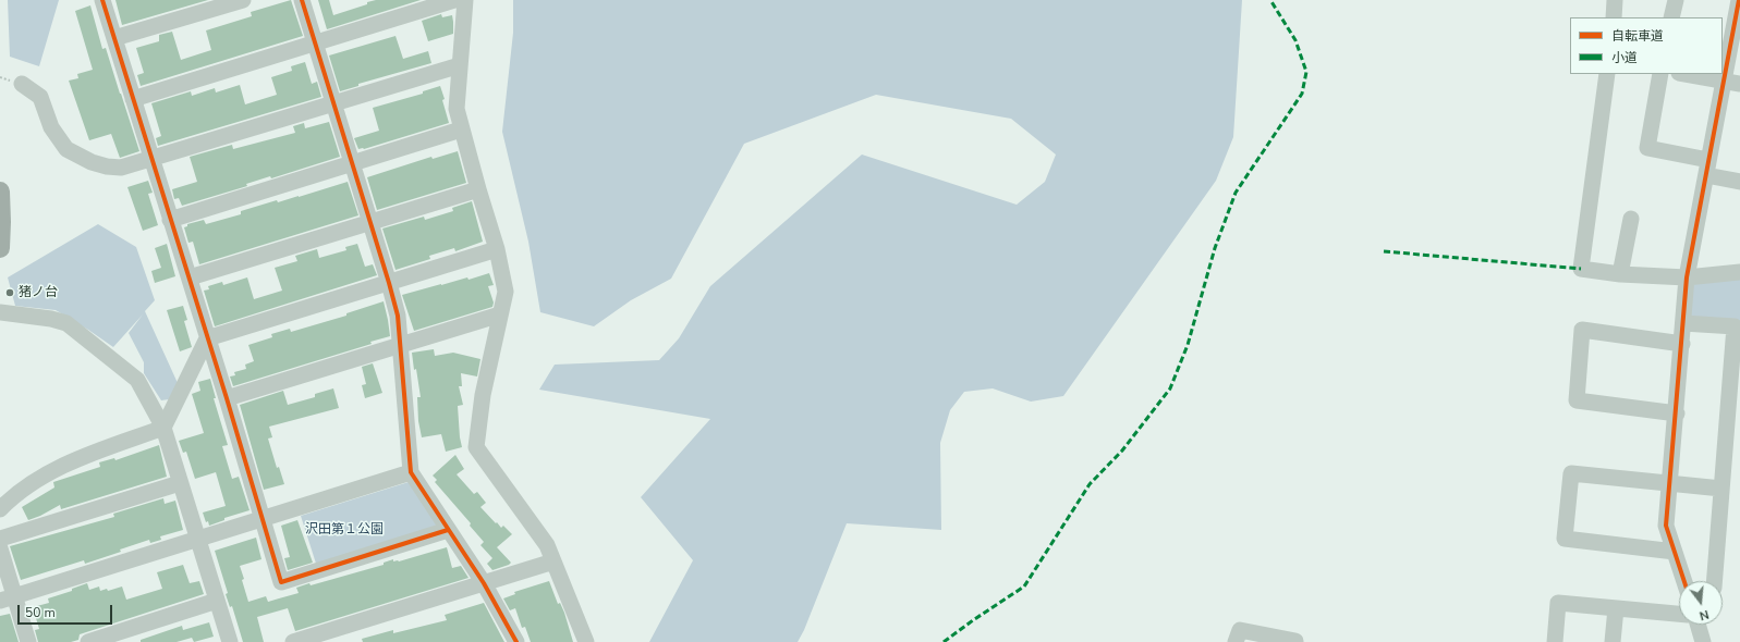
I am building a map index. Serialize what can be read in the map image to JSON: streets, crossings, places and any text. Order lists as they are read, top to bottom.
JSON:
{
  "parks": ["沢田第１公園"],
  "places": ["猪ノ台"],
  "legend": ["自転車道", "小道"],
  "scale_bar": "50 m",
  "north": "bottom"
}
